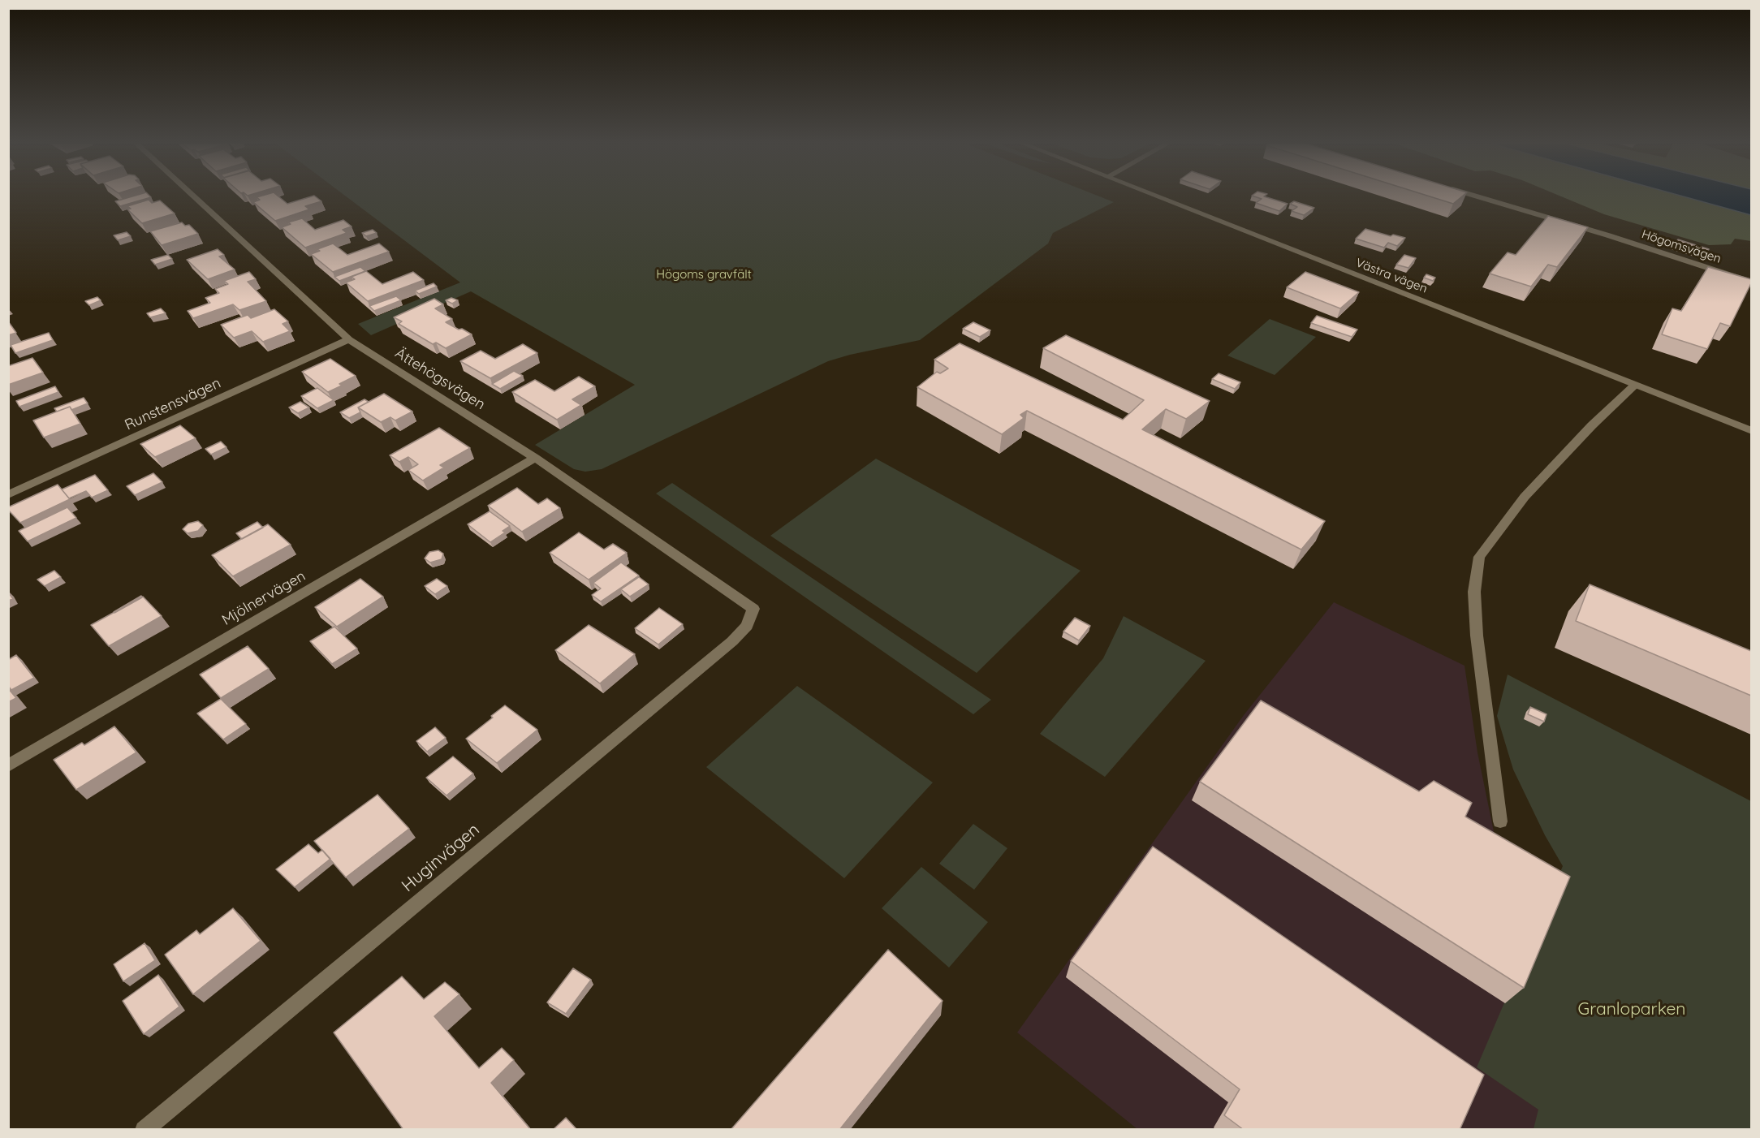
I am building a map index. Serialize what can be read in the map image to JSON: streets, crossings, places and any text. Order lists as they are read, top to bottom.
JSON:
{
  "streets": {
    "street": [
      "Högomsvägen",
      "Västra vägen",
      "Ättehögsvägen",
      "Runstensvägen",
      "Mjölnervägen",
      "Huginvägen"
    ]
  },
  "crossings": [
    ["Ättehögsvägen", "Runstensvägen"],
    ["Ättehögsvägen", "Mjölnervägen"],
    ["Ättehögsvägen", "Huginvägen"]
  ],
  "parks": ["Högoms gravfält", "Granloparken"]
}
